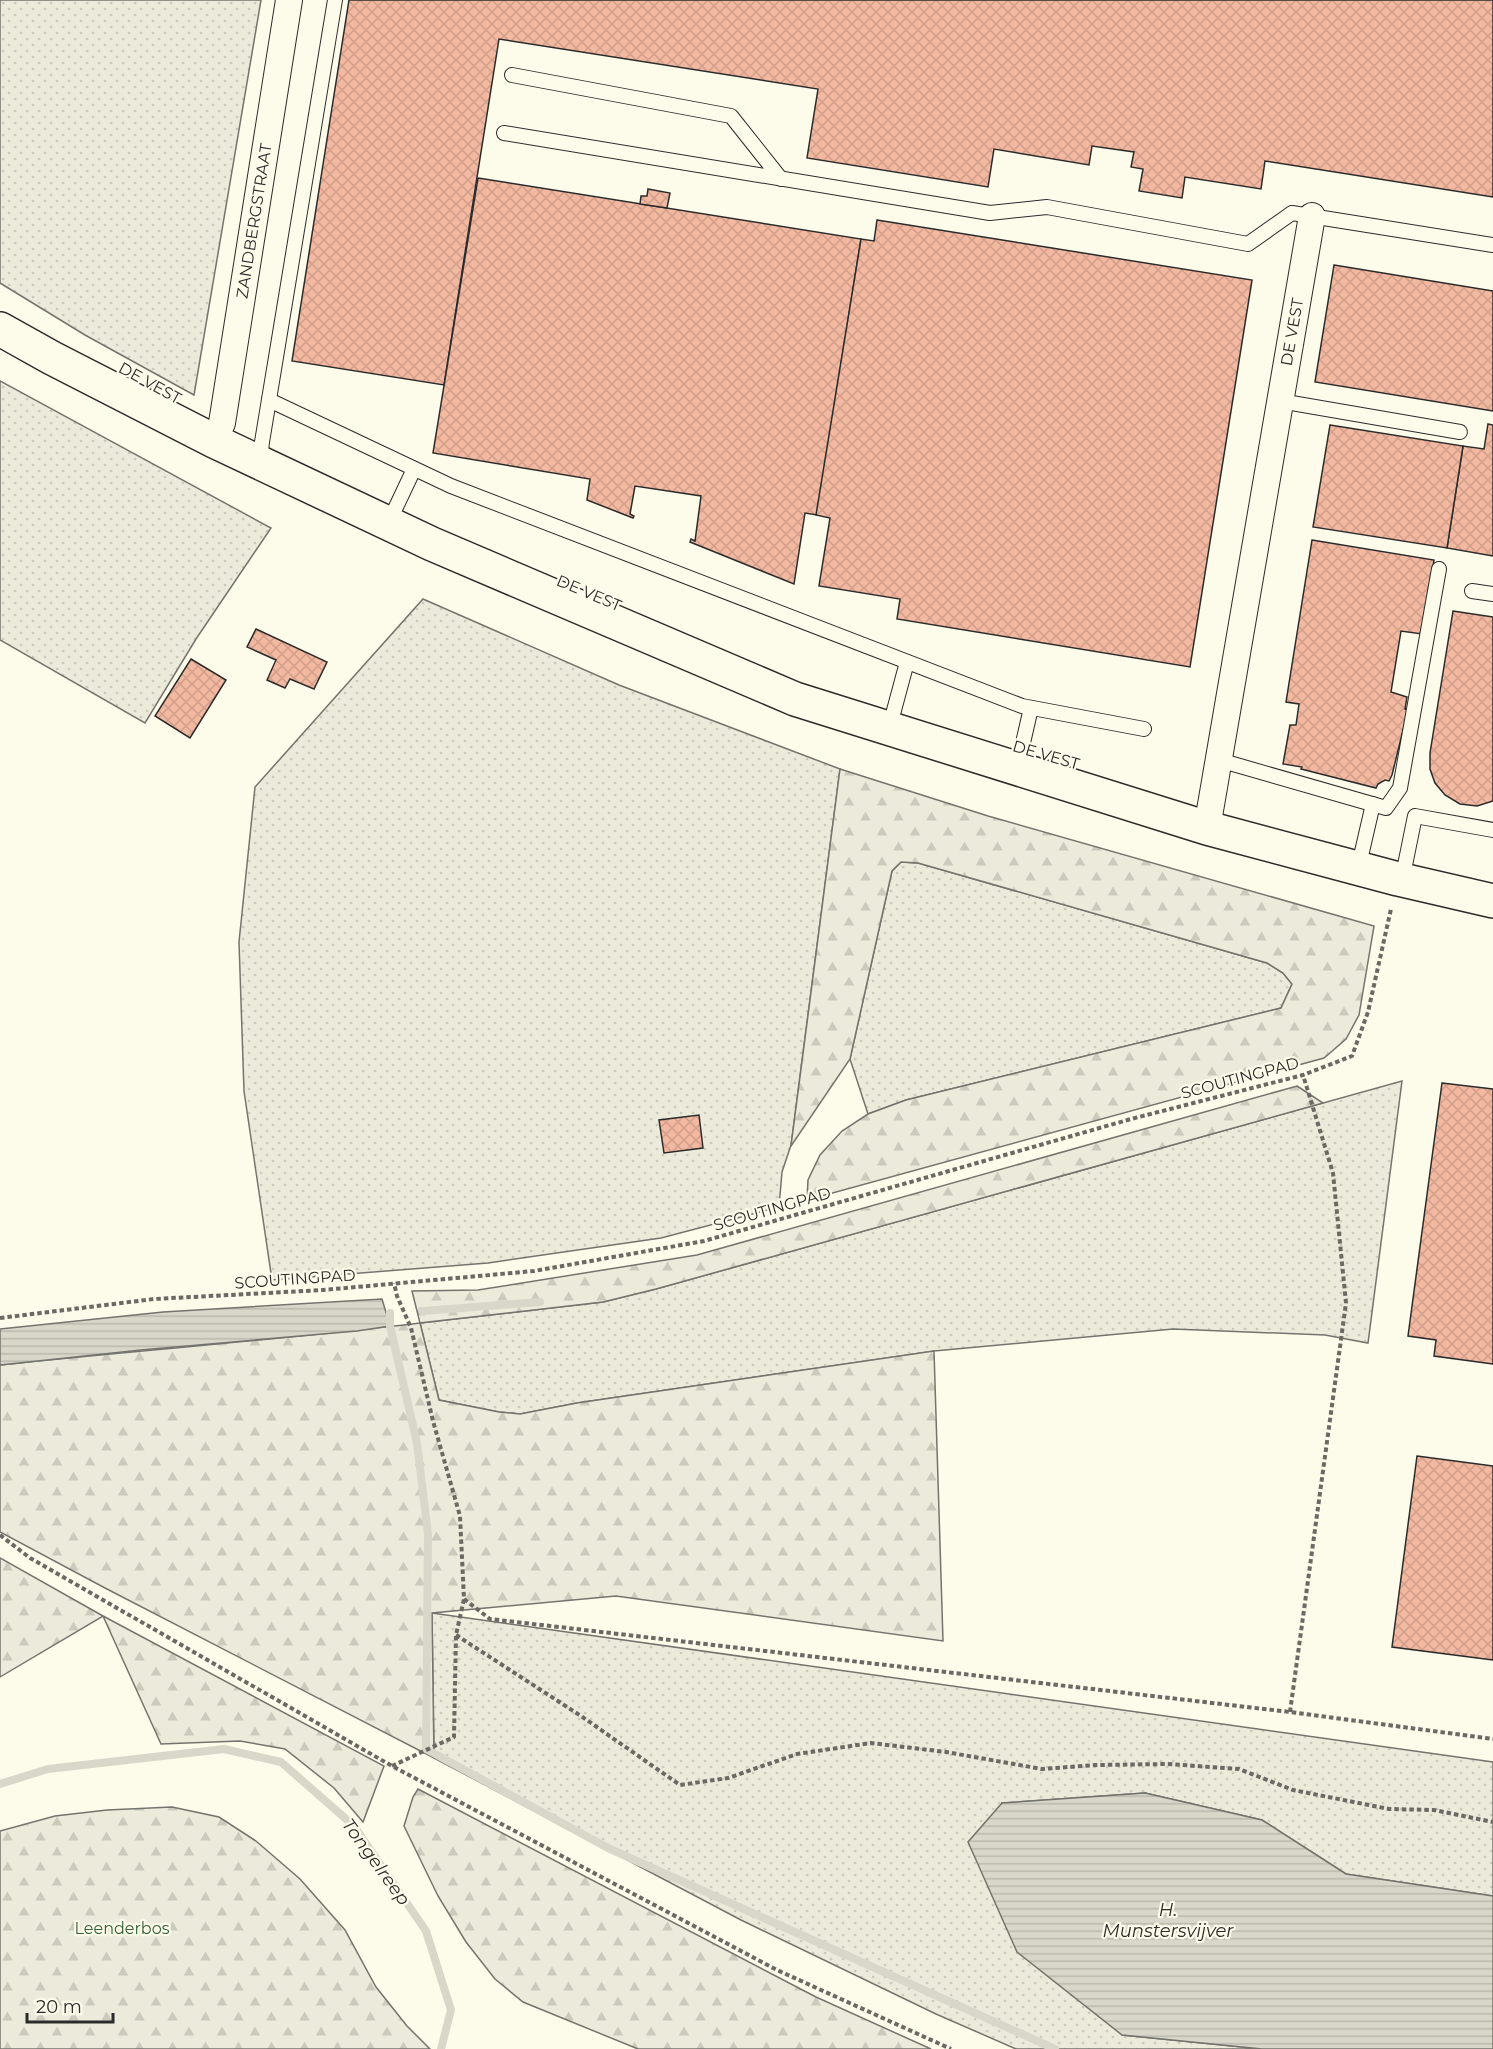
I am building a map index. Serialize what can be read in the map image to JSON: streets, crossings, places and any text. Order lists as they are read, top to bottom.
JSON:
{
  "streets": {
    "main road": ["DE VEST"],
    "street": ["ZANDBERGSTRAAT"],
    "path": ["SCOUTINGPAD"]
  },
  "crossings": [
    ["ZANDBERGSTRAAT", "DE VEST"],
    ["DE VEST", "SCOUTINGPAD"]
  ],
  "water": ["Tongelreep", "H. Munstersvijver"],
  "parks": ["Leenderbos"],
  "scale_bar": "20 m"
}
